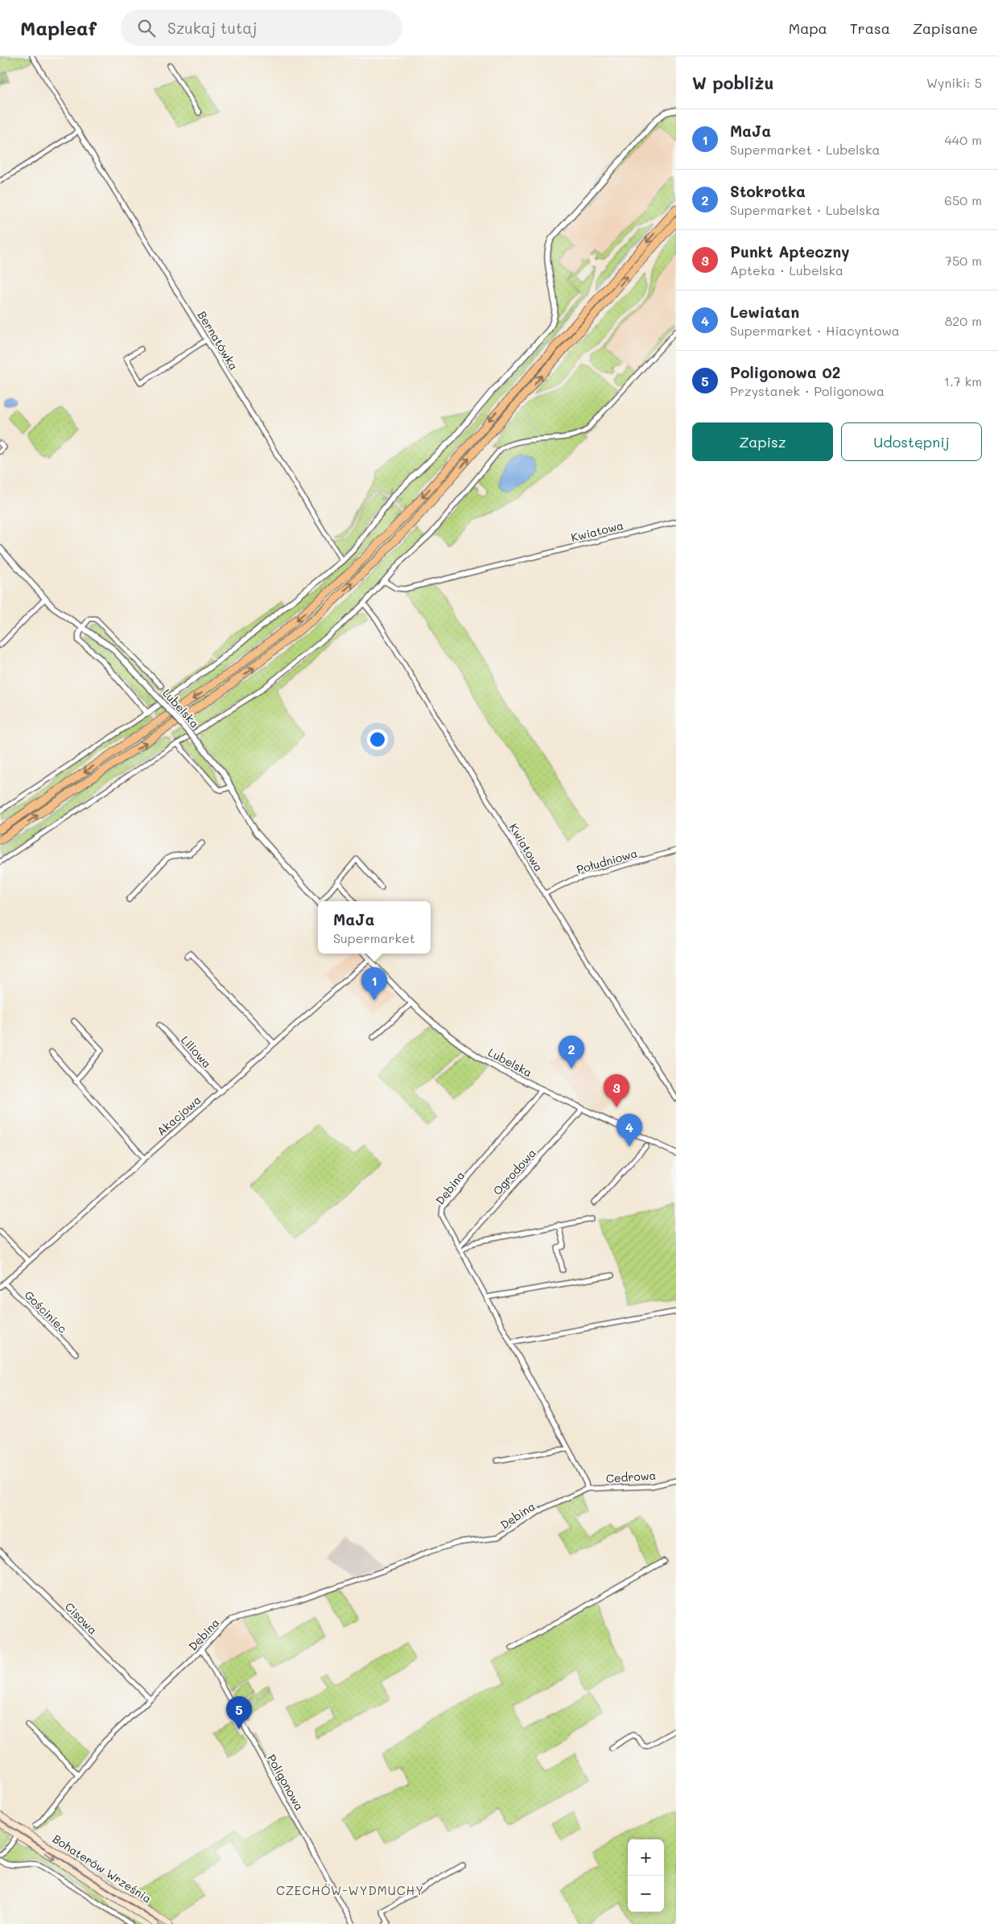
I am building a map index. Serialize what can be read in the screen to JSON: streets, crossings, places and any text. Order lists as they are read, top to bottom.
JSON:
{
  "streets": {
    "main road": ["Bohaterów Września"],
    "street": [
      "Bernatówka",
      "Kwiatowa",
      "Lubelska",
      "Południowa",
      "Liliowa",
      "Akacjowa",
      "Ogrodowa",
      "Dębina",
      "Gościniec",
      "Cedrowa",
      "Cisowa",
      "Poligonowa"
    ]
  },
  "crossings": [
    ["Kwiatowa", "Południowa"],
    ["Lubelska", "Akacjowa"],
    ["Lubelska", "Ogrodowa"],
    ["Lubelska", "Dębina"],
    ["Liliowa", "Akacjowa"],
    ["Akacjowa", "Gościniec"],
    ["Ogrodowa", "Dębina"],
    ["Dębina", "Cedrowa"],
    ["Dębina", "Cisowa"],
    ["Dębina", "Poligonowa"]
  ],
  "districts": ["CZECHÓW-WYDMUCHY"],
  "page": {
    "header": "Mapleaf",
    "search": "Szukaj tutaj",
    "nav": ["Mapa", "Trasa", "Zapisane"],
    "heading": ["W pobliżu", "Wyniki: 5"],
    "list": [
      {
        "mark": "1",
        "name": "MaJa",
        "note": "Supermarket · Lubelska",
        "value": "440 m"
      },
      {
        "mark": "2",
        "name": "Stokrotka",
        "note": "Supermarket · Lubelska",
        "value": "650 m"
      },
      {
        "mark": "3",
        "name": "Punkt Apteczny",
        "note": "Apteka · Lubelska",
        "value": "750 m"
      },
      {
        "mark": "4",
        "name": "Lewiatan",
        "note": "Supermarket · Hiacyntowa",
        "value": "820 m"
      },
      {
        "mark": "5",
        "name": "Poligonowa 02",
        "note": "Przystanek · Poligonowa",
        "value": "1.7 km"
      }
    ],
    "buttons": ["Zapisz", "Udostępnij"],
    "popup": ["MaJa", "Supermarket"],
    "pins": [
      "1",
      "2",
      "3",
      "4",
      "5"
    ],
    "map_buttons": ["+", "−"]
  }
}
